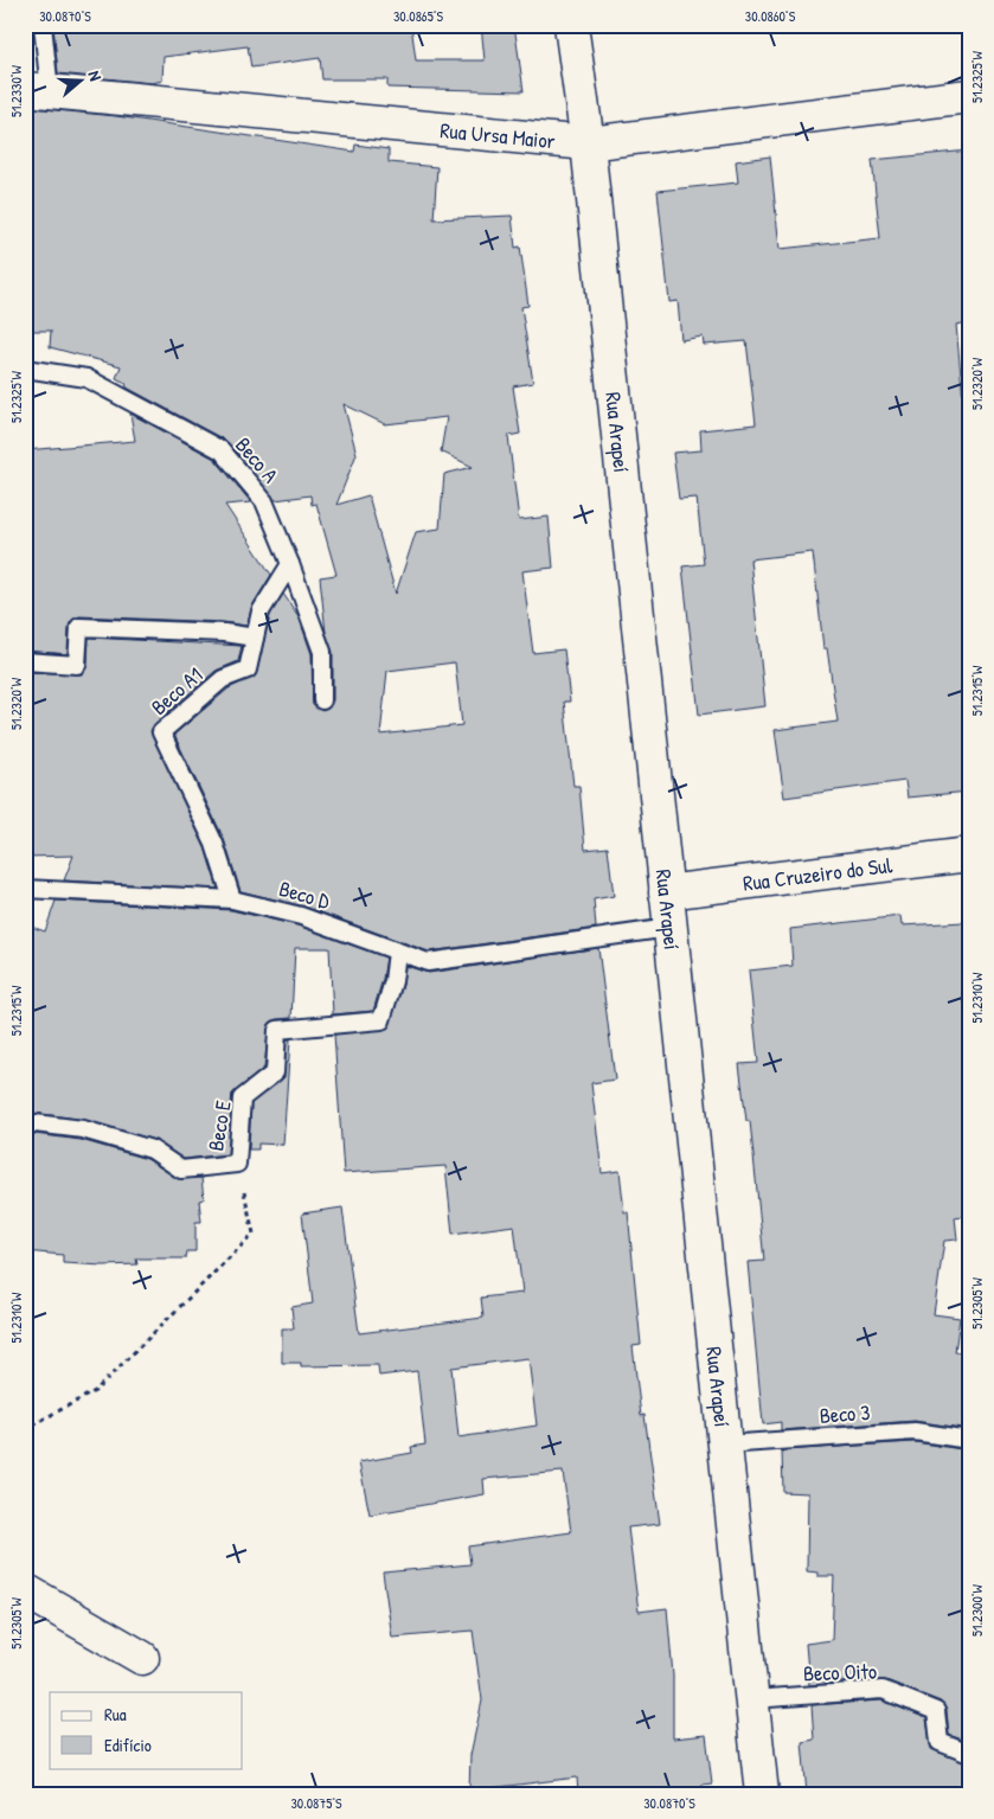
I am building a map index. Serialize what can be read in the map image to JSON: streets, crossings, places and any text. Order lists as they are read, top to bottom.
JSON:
{
  "streets": {
    "street": ["Rua Ursa Maior", "Rua Arapeí", "Rua Cruzeiro do Sul"],
    "lane": [
      "Beco A",
      "Beco A1",
      "Beco D",
      "Beco E",
      "Beco 3",
      "Beco Oito"
    ]
  },
  "crossings": [
    ["Rua Ursa Maior", "Rua Arapeí"],
    ["Rua Arapeí", "Rua Cruzeiro do Sul"],
    ["Rua Arapeí", "Beco D"],
    ["Rua Arapeí", "Beco 3"],
    ["Rua Arapeí", "Beco Oito"],
    ["Beco A", "Beco A1"],
    ["Beco A1", "Beco D"],
    ["Beco D", "Beco E"]
  ],
  "legend": ["Rua", "Edifício"],
  "north": "right",
  "coordinates": [
    "30.0870°S",
    "30.0865°S",
    "30.0860°S",
    "51.2325°W",
    "51.2330°W",
    "51.2320°W",
    "51.2315°W",
    "51.2310°W",
    "51.2305°W",
    "51.2300°W",
    "30.0875°S"
  ]
}
